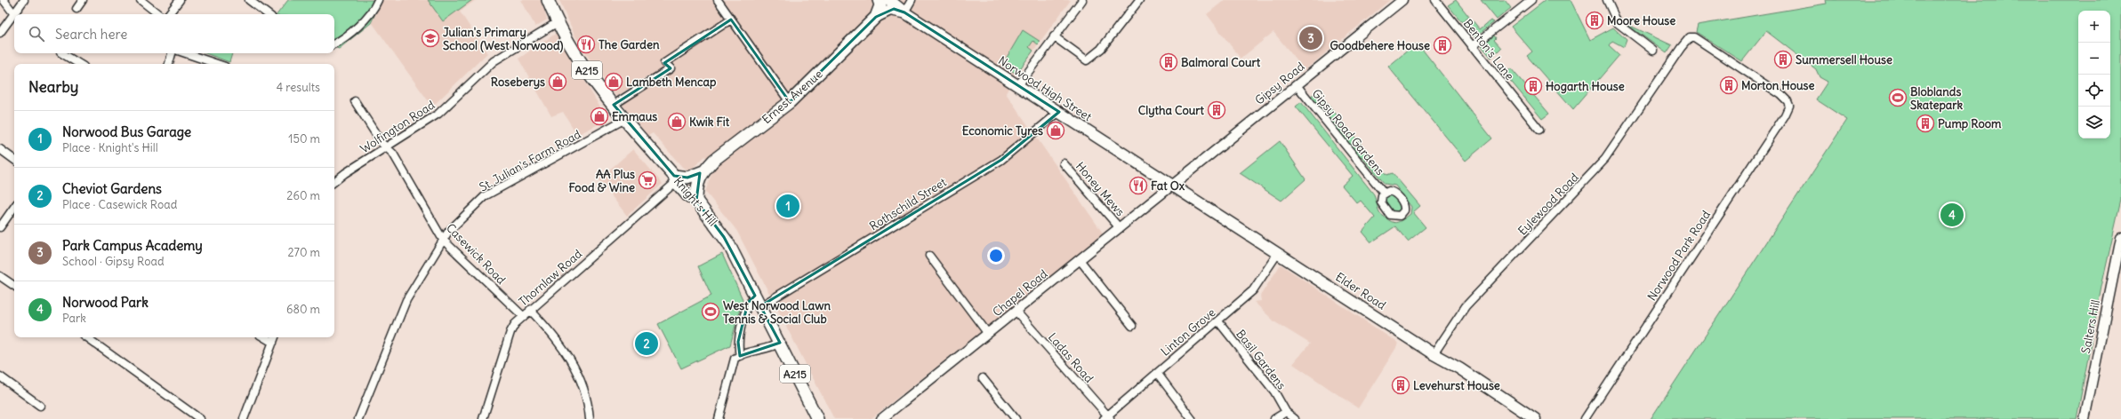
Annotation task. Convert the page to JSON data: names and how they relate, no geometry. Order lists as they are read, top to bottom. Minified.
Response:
{"streets":{"main road":["A215","Norwood High Street","Ernest Avenue","Knight's Hill","Elder Road"],"street":["Benton's Lane","Gipsy Road","Wolfington Road","Gipsy Road Gardens","St. Julian's Farm Road","Honey Mews","Rothschild Street","Eylewood Road","Casewick Road","Norwood Park Road","Thornlaw Road","Chapel Road","Salters Hill","Linton Grove","Ladas Road","Basil Gardens"]},"crossings":[["Gipsy Road","Norwood High Street"],["Gipsy Road","Gipsy Road Gardens"],["Gipsy Road","Elder Road"],["Gipsy Road","Chapel Road"],["Norwood High Street","Ernest Avenue"],["Norwood High Street","Rothschild Street"],["Norwood High Street","Elder Road"],["Norwood High Street","Chapel Road"],["Ernest Avenue","Knight's Hill"],["Ernest Avenue","Thornlaw Road"],["Wolfington Road","Knight's Hill"],["Wolfington Road","Casewick Road"],["St. Julian's Farm Road","Knight's Hill"],["St. Julian's Farm Road","Casewick Road"],["Honey Mews","Chapel Road"],["Knight's Hill","Rothschild Street"],["Knight's Hill","Thornlaw Road"],["Eylewood Road","Norwood Park Road"],["Eylewood Road","Elder Road"],["Casewick Road","Thornlaw Road"],["Elder Road","Chapel Road"],["Elder Road","Linton Grove"],["Chapel Road","Ladas Road"],["Linton Grove","Ladas Road"],["Linton Grove","Basil Gardens"]],"places":{"building":["Moore House","Goodbehere House","Summersell House","Balmoral Court","Morton House","Hogarth House","Clytha Court","Pump Room","Levehurst House"],"school or university":["Julian's Primary School (West Norwood)"],"restaurant":["The Garden","Fat Ox"],"shop":["Roseberys","Lambeth Mencap","Emmaus","Kwik Fit","Economic Tyres"],"sports":["Bloblands Skatepark","West Norwood Lawn Tennis & Social Club"],"supermarket":["AA Plus Food & Wine"]},"page":{"map_buttons":["+","−"],"search":"Search here","pins":["3","1","4","2"],"heading":["Nearby","4 results"],"list":[{"mark":"1","name":"Norwood Bus Garage","note":"Place · Knight's Hill","value":"150 m"},{"mark":"2","name":"Cheviot Gardens","note":"Place · Casewick Road","value":"260 m"},{"mark":"3","name":"Park Campus Academy","note":"School · Gipsy Road","value":"270 m"},{"mark":"4","name":"Norwood Park","note":"Park","value":"680 m"}]}}
